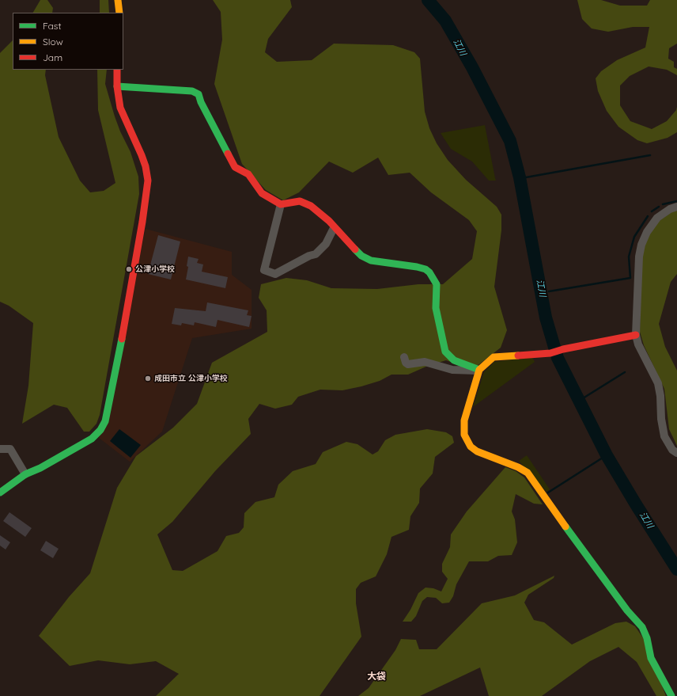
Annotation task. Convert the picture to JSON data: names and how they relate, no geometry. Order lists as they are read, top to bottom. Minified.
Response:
{"districts":["大袋"],"water":["江川"],"places":["公津小学校","成田市立 公津小学校"],"legend":["Fast","Slow","Jam"]}
